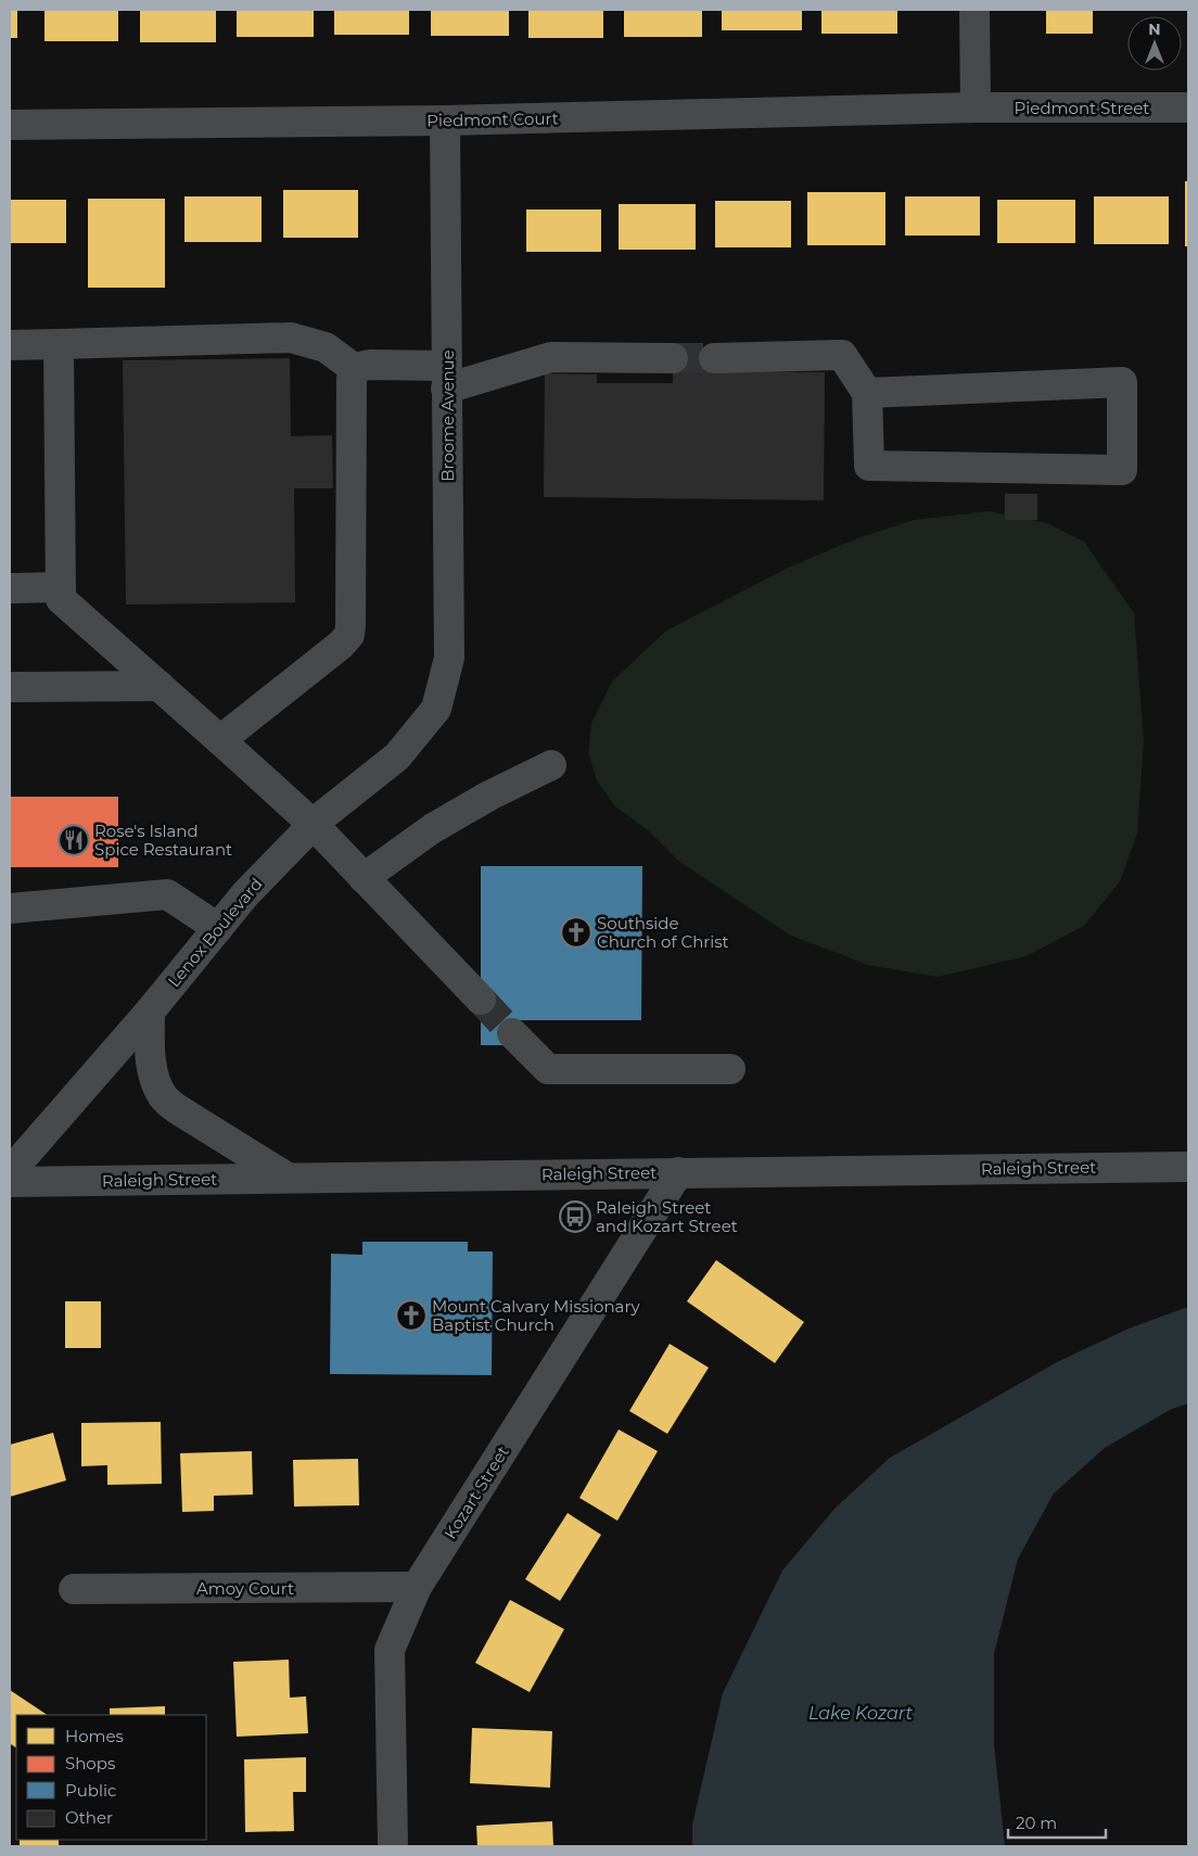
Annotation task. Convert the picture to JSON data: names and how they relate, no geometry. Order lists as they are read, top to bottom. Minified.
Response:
{"streets":{"street":["Piedmont Street","Piedmont Court","Broome Avenue","Lenox Boulevard","Raleigh Street","Kozart Street","Amoy Court"]},"crossings":[["Piedmont Street","Piedmont Court"],["Piedmont Court","Broome Avenue"],["Broome Avenue","Lenox Boulevard"],["Raleigh Street","Kozart Street"],["Kozart Street","Amoy Court"]],"water":["Lake Kozart"],"places":{"restaurant":["Rose's Island Spice Restaurant"],"church":["Southside Church of Christ","Mount Calvary Missionary Baptist Church"],"bus stop":["Raleigh Street and Kozart Street"]},"legend":["Homes","Shops","Public","Other"],"scale_bar":"20 m","north":"top"}
